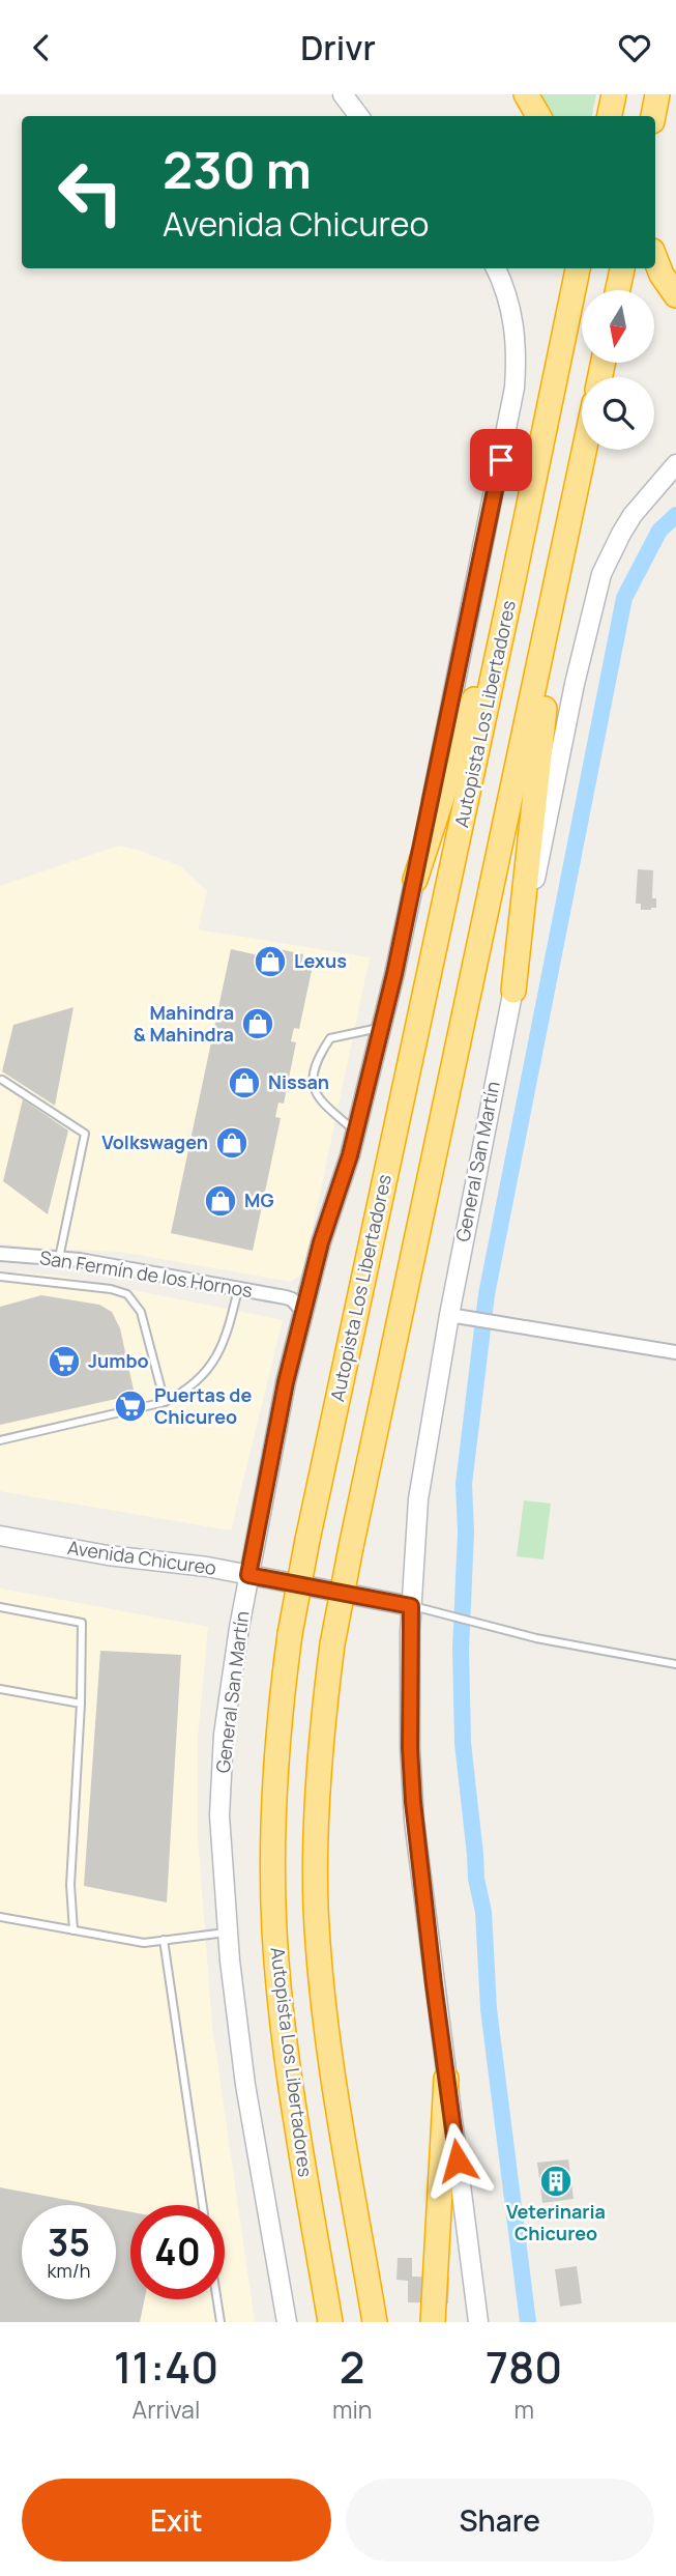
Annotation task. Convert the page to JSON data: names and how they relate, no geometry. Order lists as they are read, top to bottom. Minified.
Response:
{"streets":{"highway":["Autopista Los Libertadores"],"main road":["General San Martín","Avenida Chicureo"],"street":["San Fermín de los Hornos"]},"crossings":[["General San Martín","San Fermín de los Hornos"],["General San Martín","Avenida Chicureo"]],"places":{"shop":["Lexus","Mahindra & Mahindra","Nissan","Volkswagen","MG"],"supermarket":["Jumbo","Puertas de Chicureo"],"building":["Veterinaria Chicureo"]},"north":"bottom","page":{"header":"Drivr","turn":["230 m","Avenida Chicureo"],"speed":"35 km/h","limit":"40","eta":["11:40","Arrival","2","min","780","m"],"buttons":["Exit","Share"]}}
